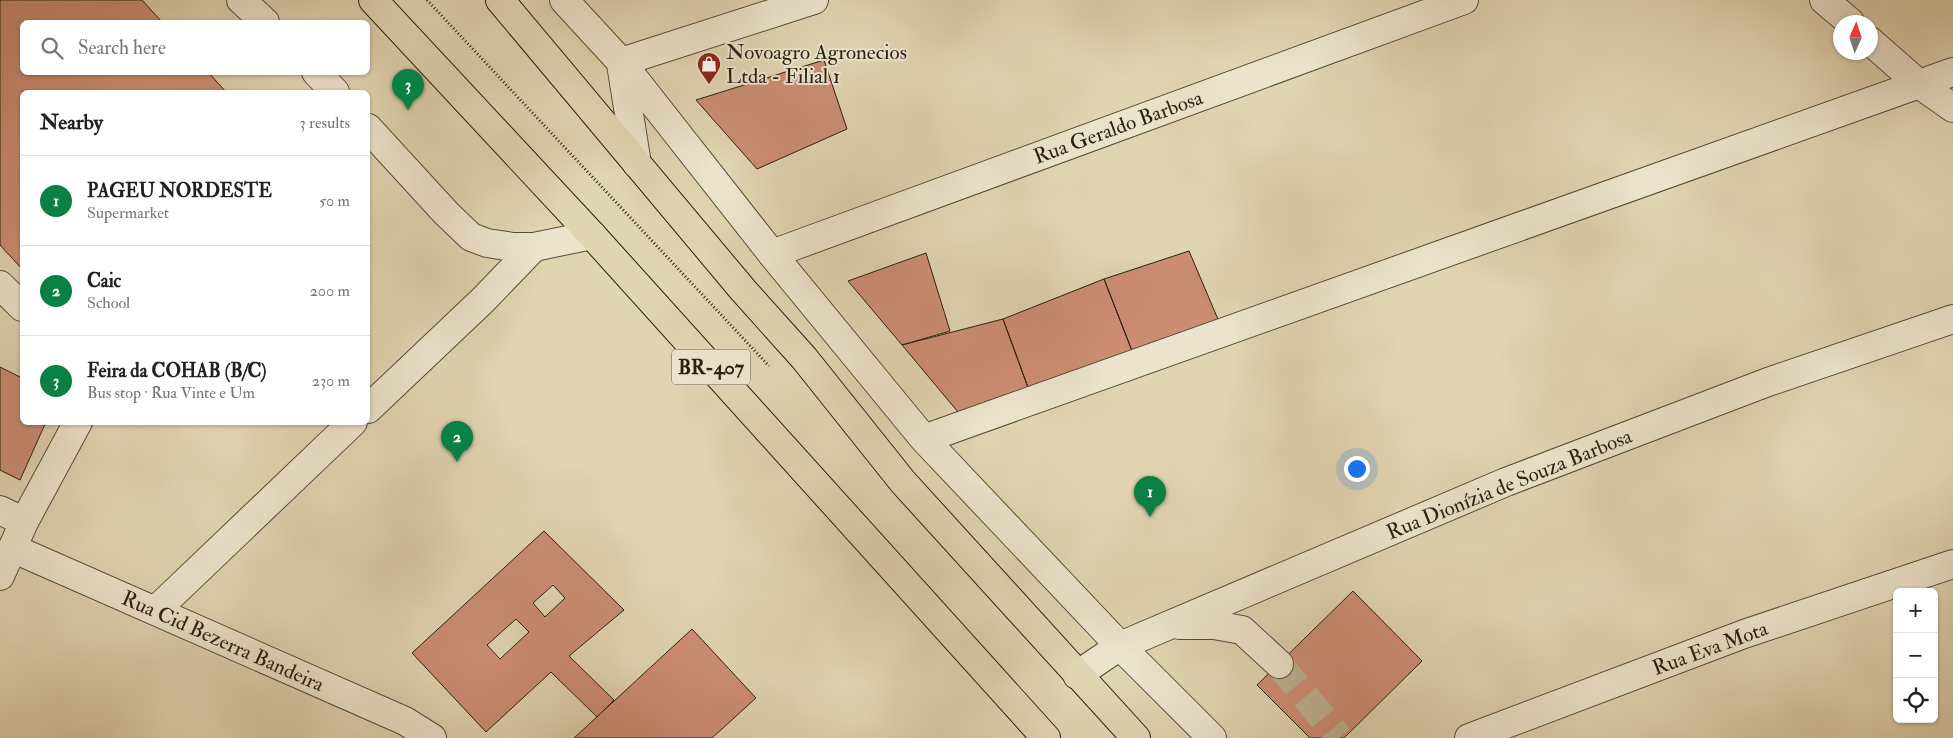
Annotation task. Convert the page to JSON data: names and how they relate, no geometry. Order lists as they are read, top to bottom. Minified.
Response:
{"streets":{"highway":["BR-407"],"street":["Rua Geraldo Barbosa","Rua Dionízia de Souza Barbosa","Rua Cid Bezerra Bandeira","Rua Eva Mota"]},"places":{"shop":["Novoagro Agronecios Ltda - Filial 1"]},"north":"top","page":{"search":"Search here","pins":["3","2","1"],"heading":["Nearby","3 results"],"list":[{"mark":"1","name":"PAGEU NORDESTE","note":"Supermarket","value":"50 m"},{"mark":"2","name":"Caic","note":"School","value":"200 m"},{"mark":"3","name":"Feira da COHAB (B/C)","note":"Bus stop · Rua Vinte e Um","value":"230 m"}],"map_buttons":["+","−"]}}
